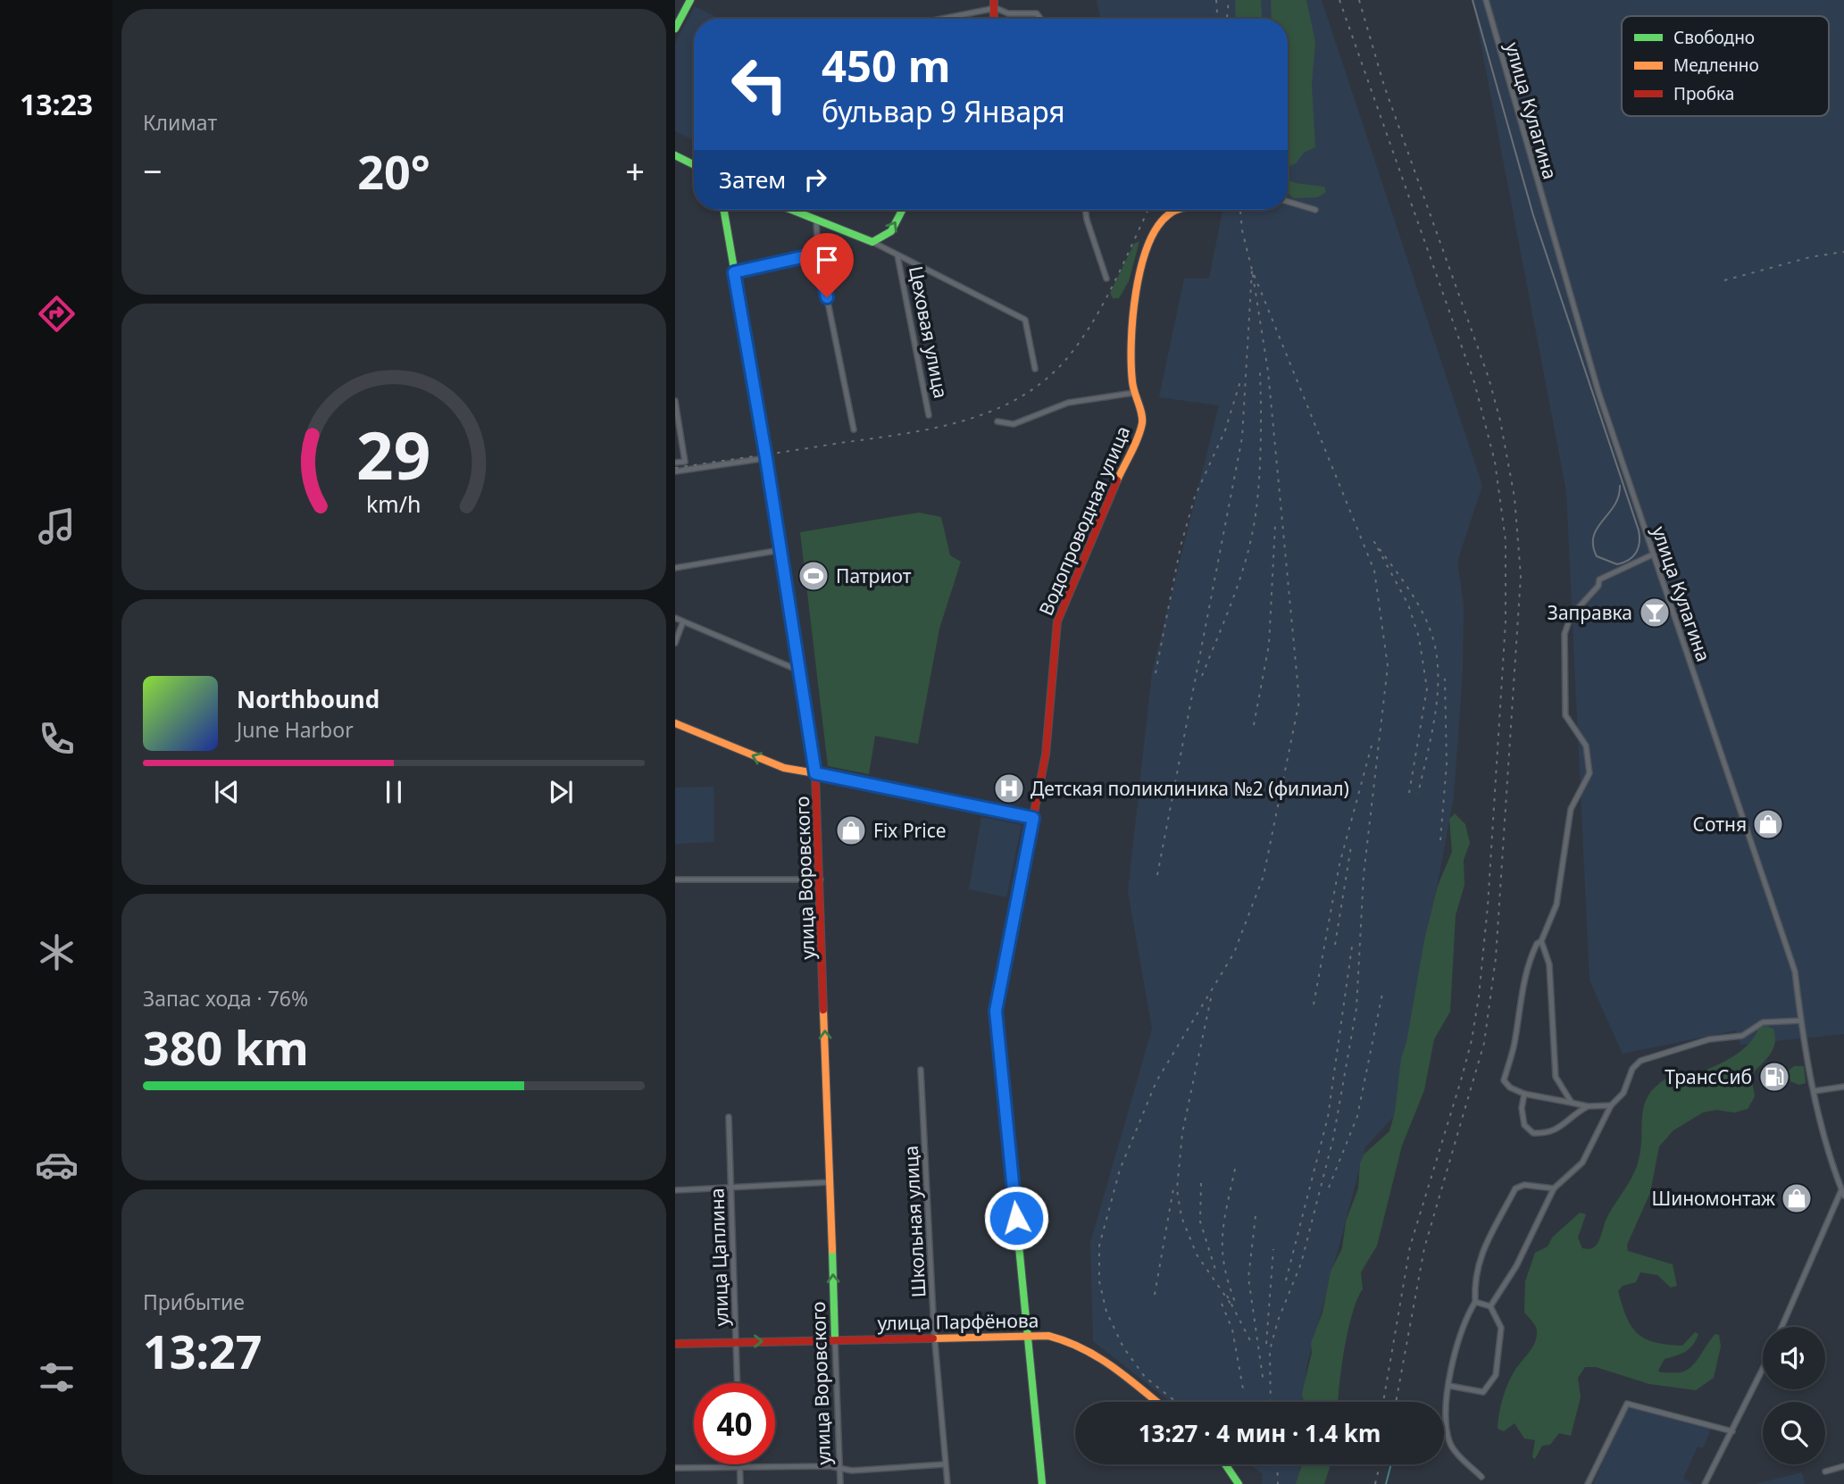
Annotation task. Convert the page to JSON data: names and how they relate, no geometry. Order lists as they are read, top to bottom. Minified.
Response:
{"streets":{"main road":["Водопроводная улица","улица Воровского","улица Парфёнова"],"street":["улица Кулагина","Цеховая улица","Школьная улица","улица Цаплина"]},"crossings":[["Водопроводная улица","улица Парфёнова"],["улица Воровского","улица Парфёнова"],["Школьная улица","улица Парфёнова"],["улица Цаплина","улица Парфёнова"]],"one_way":["улица Воровского"],"places":{"sports":["Патриот"],"bar":["Заправка"],"hospital":["Детская поликлиника №2 (филиал)"],"shop":["Сотня","Fix Price","Шиномонтаж"],"fuel station":["ТрансСиб"]},"legend":["Свободно","Медленно","Пробка"],"page":{"tabs":"13:23","tile":["Климат",["Запас хода · 76%","380 km"],["Прибытие","13:27"]],"turn":["450 m","бульвар 9 Января"],"heat":["−","20°","+"],"then":"Затем","song":["Northbound","June Harbor"],"limit":"40","trip":"13:27 · 4 мин · 1.4 km","gauge":["29","km/h"]}}
